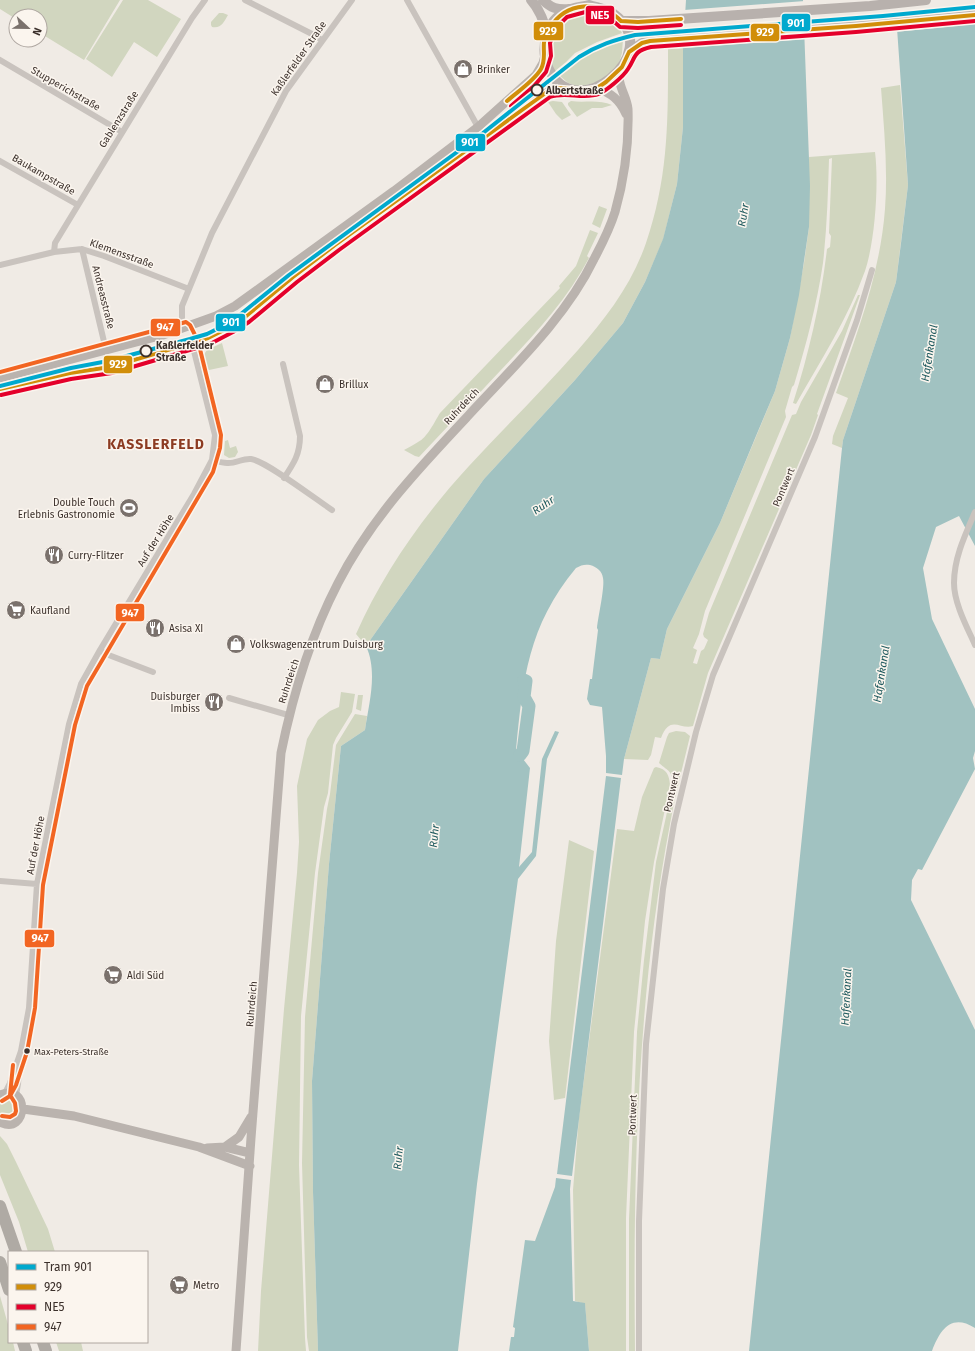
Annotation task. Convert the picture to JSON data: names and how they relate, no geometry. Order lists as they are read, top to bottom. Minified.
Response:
{"streets":{"main road":["Ruhrdeich"],"street":["Kaßlerfelder Straße","Stupperichstraße","Gablenzstraße","Baukampstraße","Klemensstraße","Andreasstraße","Pontwert","Auf der Höhe"]},"crossings":[["Kaßlerfelder Straße","Klemensstraße"],["Stupperichstraße","Gablenzstraße"],["Gablenzstraße","Baukampstraße"],["Gablenzstraße","Klemensstraße"],["Klemensstraße","Andreasstraße"]],"districts":["KASSLERFELD"],"water":["Ruhr","Hafenkanal"],"places":{"shop":["Brinker","Brillux","Volkswagenzentrum Duisburg"],"other":["Albertstraße","Kaßlerfelder Straße","Max-Peters-Straße"],"sports":["Double Touch Erlebnis Gastronomie"],"restaurant":["Curry-Flitzer","Asisa XI","Duisburger Imbiss"],"supermarket":["Kaufland","Aldi Süd","Metro"]},"lines":["transit line 929","tram line 901","transit line NE5","transit line 947"],"legend":["Tram 901","929","NE5","947"],"north":"right"}
